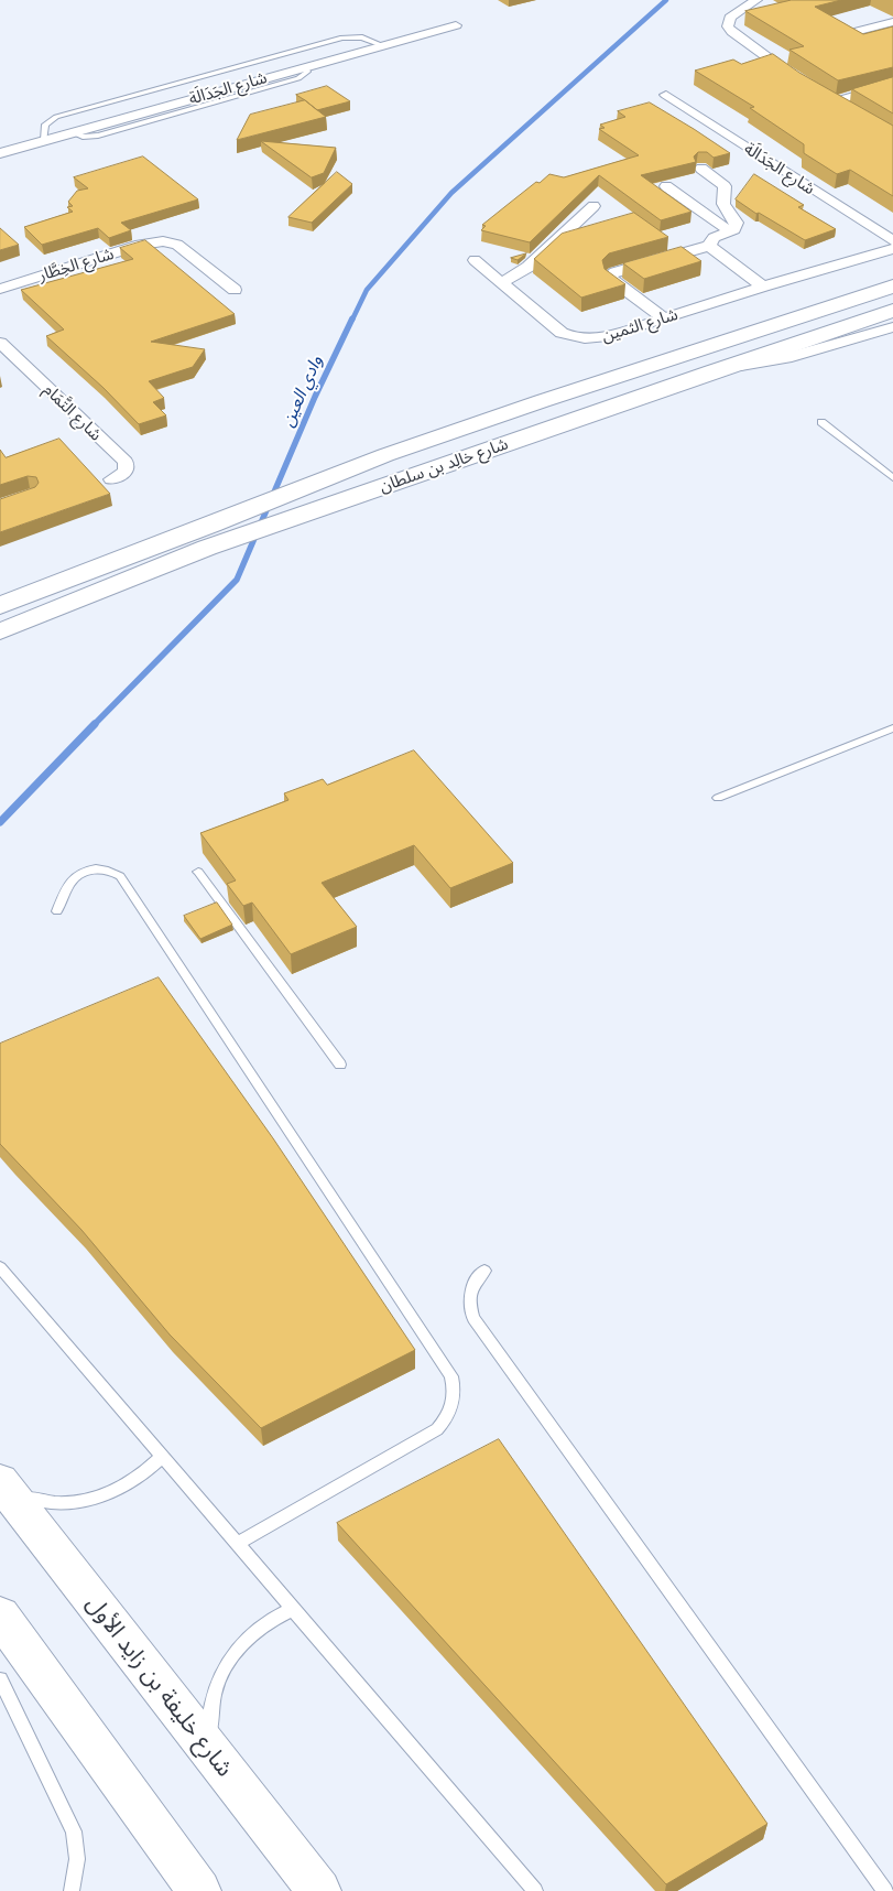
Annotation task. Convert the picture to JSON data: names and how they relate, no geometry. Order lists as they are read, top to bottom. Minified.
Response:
{"streets":{"main road":["شارع خالِد بن سلطان","شارع خليفة بن زايد الأول"],"street":["شارع الجَدَالَة","شارع الخِطَّار","شارع الثمين","شارع التَّمَام"]},"water":["وادي العين"]}
